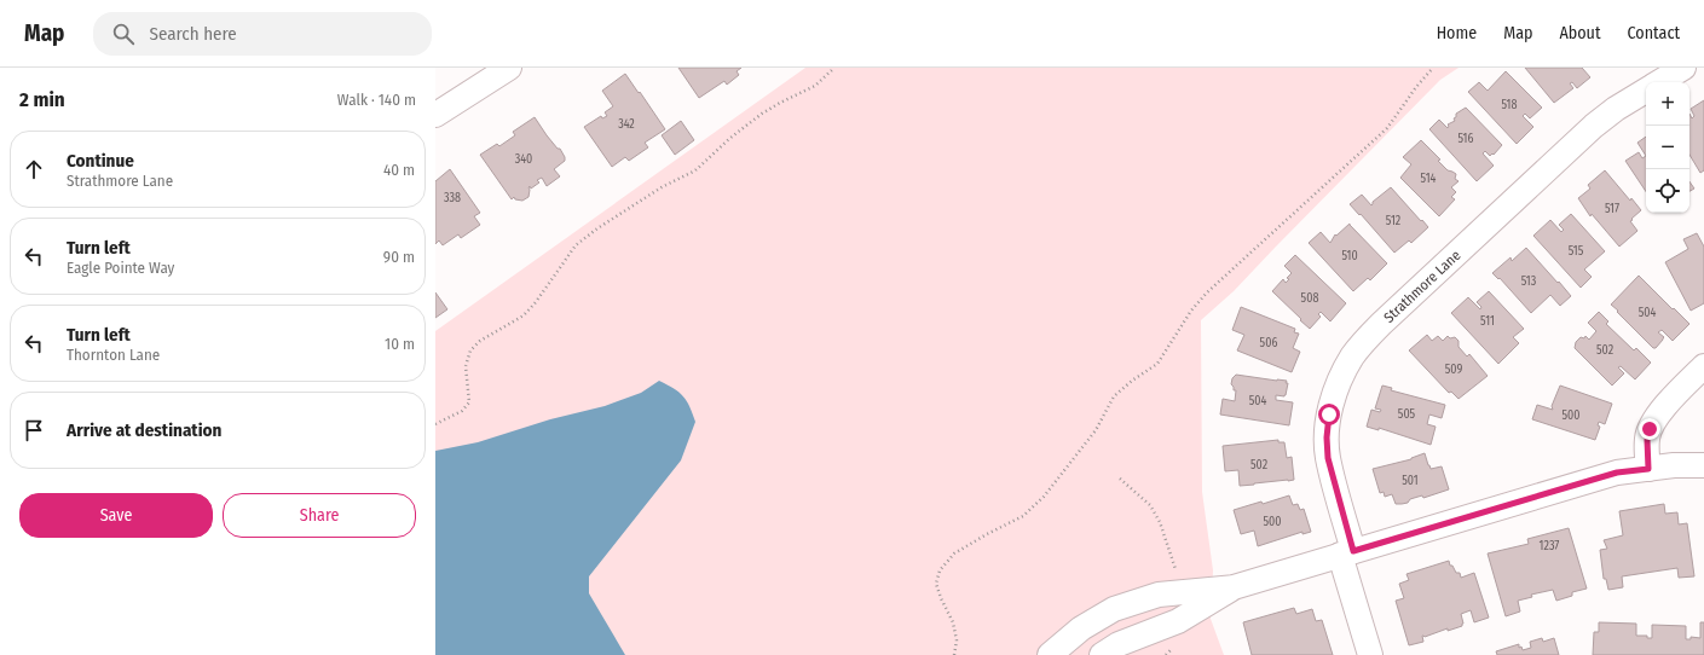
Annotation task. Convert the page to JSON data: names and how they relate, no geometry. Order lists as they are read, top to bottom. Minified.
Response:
{"streets":{"street":["Strathmore Lane"]},"house_numbers":["518","342","516","340","514","338","517","512","515","510","513","508","504","511","506","502","509","504","505","500","502","501","500","1237"],"page":{"header":"Map","search":"Search here","nav":["Home","Map","About","Contact"],"heading":["2 min","Walk · 140 m"],"map_buttons":["+","−"],"list":[["Continue","Strathmore Lane","40 m"],["Turn left","Eagle Pointe Way","90 m"],["Turn left","Thornton Lane","10 m"],"Arrive at destination"],"buttons":["Save","Share"]}}
